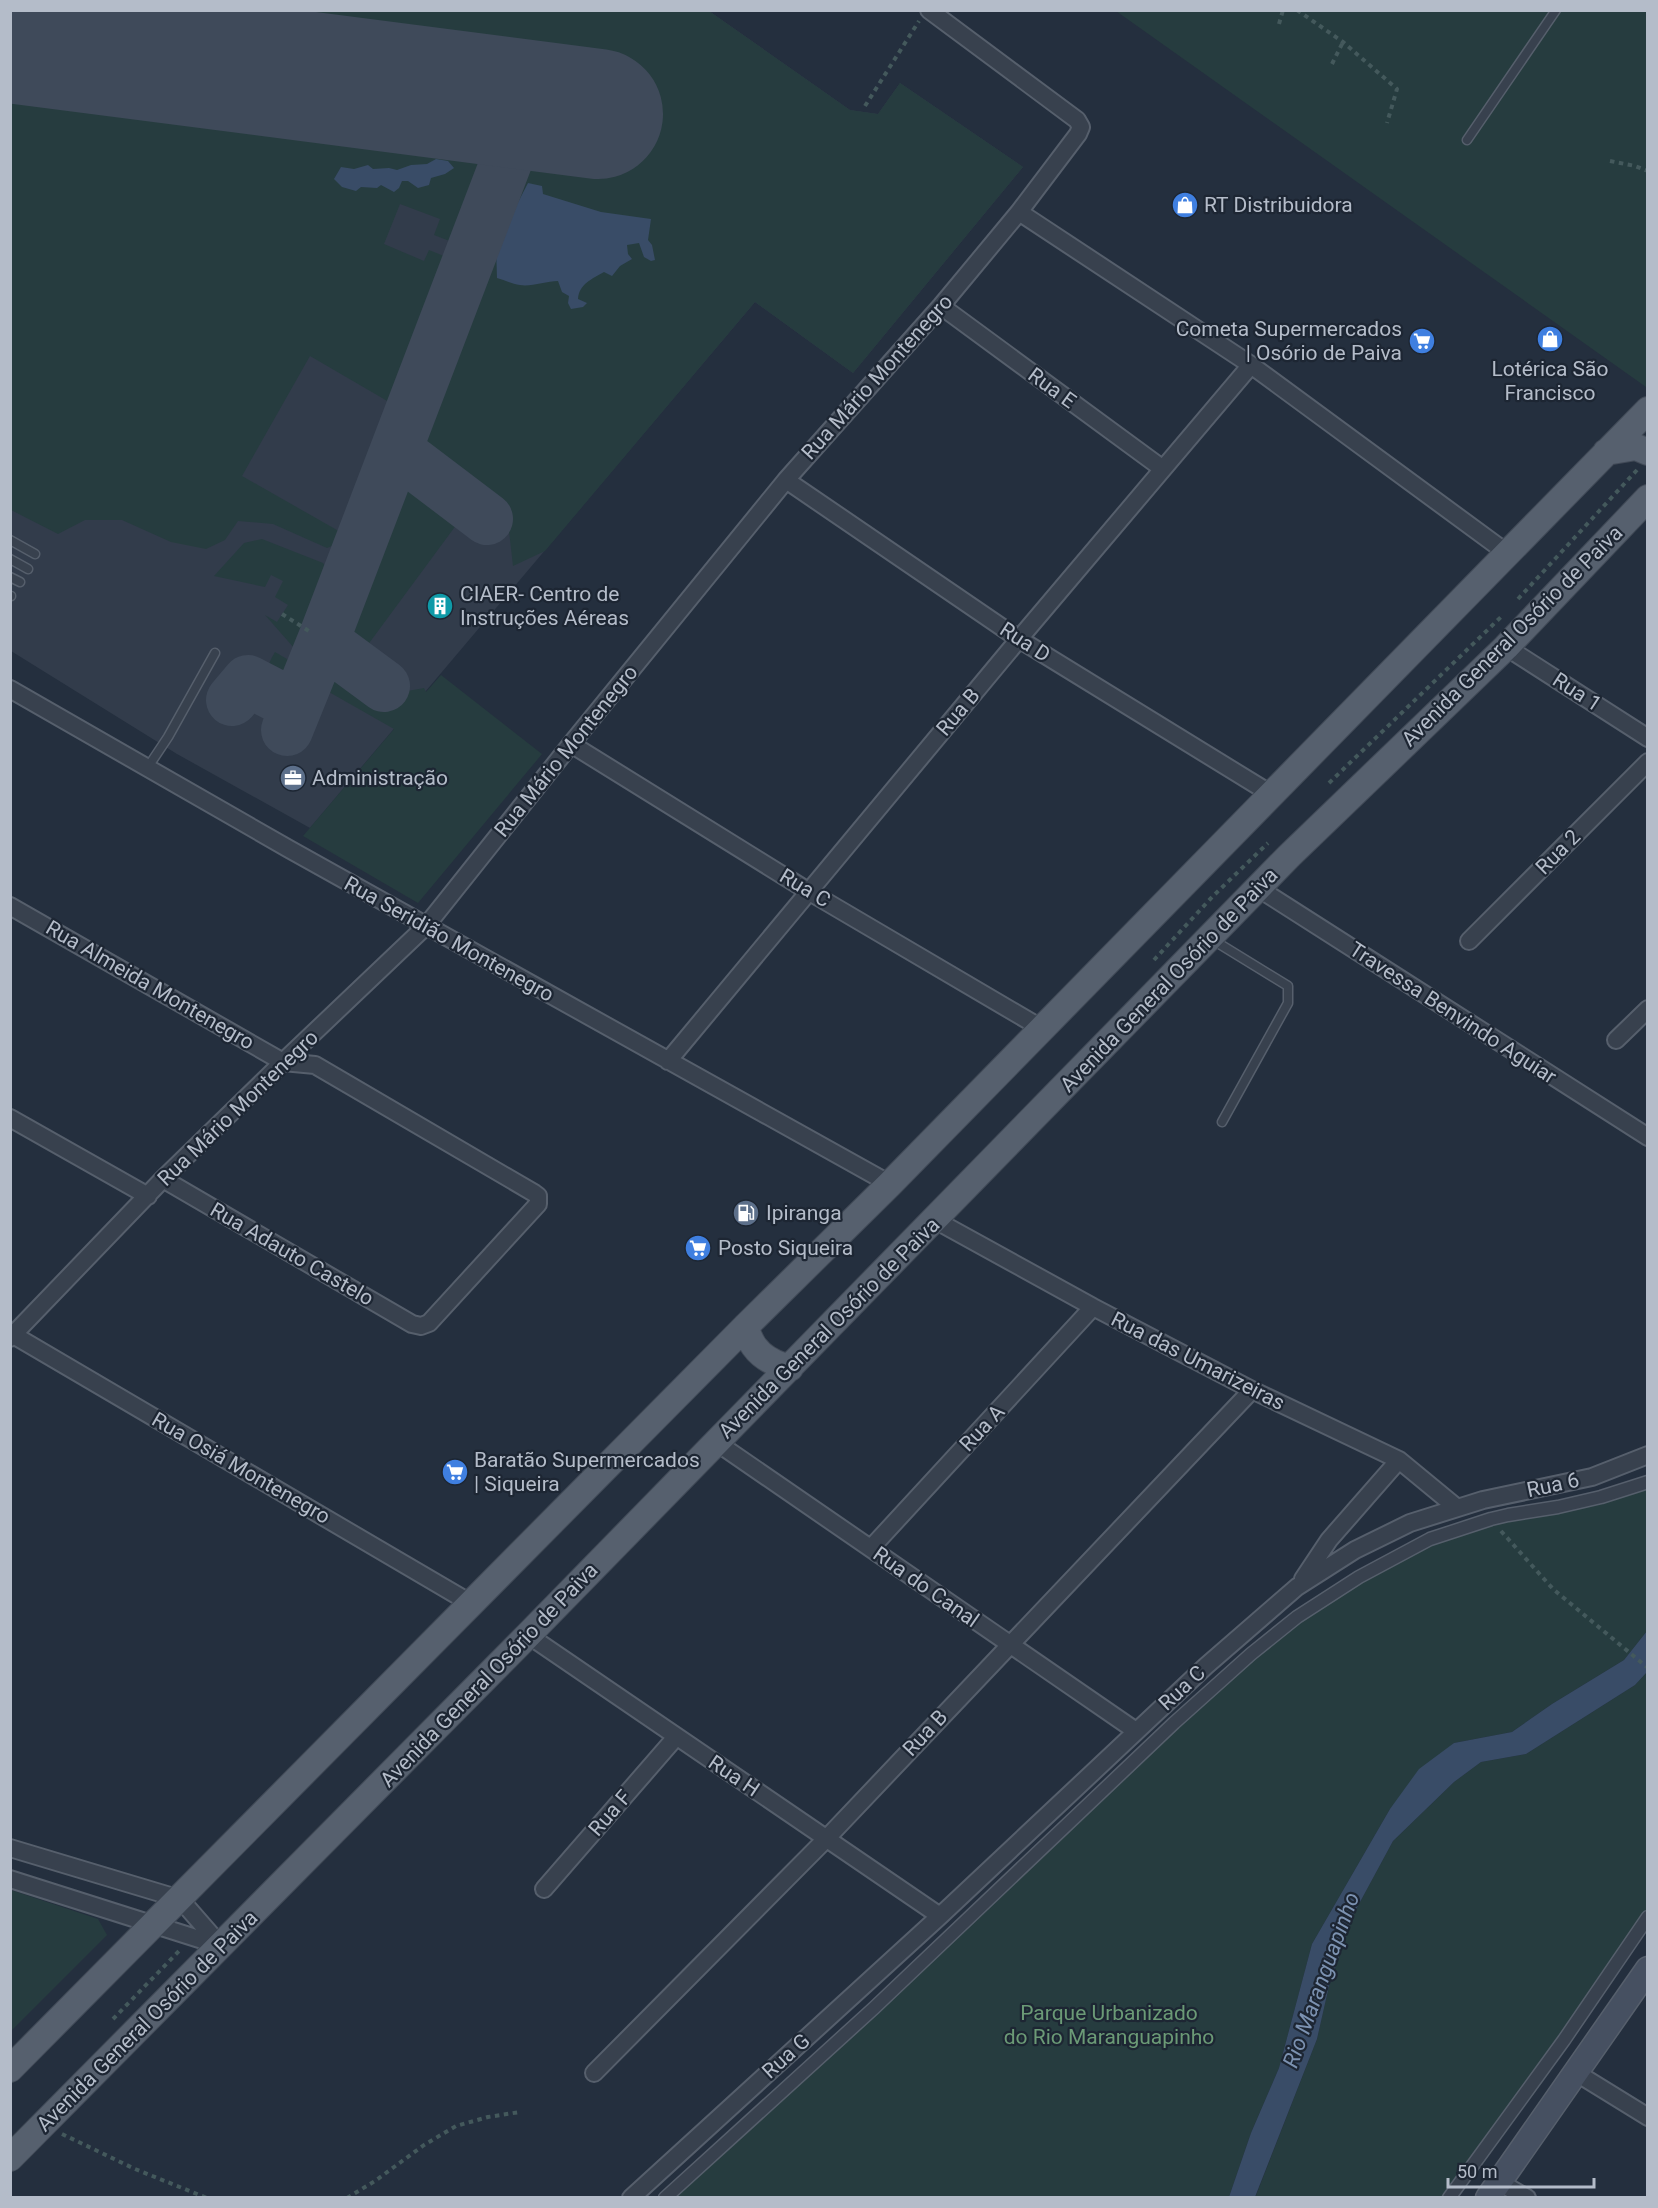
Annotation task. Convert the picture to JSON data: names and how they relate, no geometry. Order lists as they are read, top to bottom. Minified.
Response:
{"streets":{"main road":["Avenida General Osório de Paiva"],"street":["Rua Mário Montenegro","Rua E","Rua D","Rua 1","Rua B","Rua 2","Rua C","Rua Seridião Montenegro","Rua Almeida Montenegro","Travessa Benvindo Aguiar","Rua Adauto Castelo","Rua das Umarizeiras","Rua A","Rua Osiá Montenegro","Rua 6","Rua do Canal","Rua H","Rua F","Rua G"]},"crossings":[["Rua Mário Montenegro","Rua E"],["Rua Mário Montenegro","Rua D"],["Rua Mário Montenegro","Rua C"],["Rua Mário Montenegro","Rua Seridião Montenegro"],["Rua Mário Montenegro","Rua Almeida Montenegro"],["Rua Mário Montenegro","Rua Adauto Castelo"],["Rua Mário Montenegro","Rua Osiá Montenegro"],["Rua E","Rua B"],["Avenida General Osório de Paiva","Rua 1"],["Avenida General Osório de Paiva","Travessa Benvindo Aguiar"],["Avenida General Osório de Paiva","Rua das Umarizeiras"],["Avenida General Osório de Paiva","Rua do Canal"],["Avenida General Osório de Paiva","Rua H"],["Rua D","Rua B"],["Rua B","Rua C"],["Rua B","Rua Seridião Montenegro"],["Rua B","Rua das Umarizeiras"],["Rua B","Rua do Canal"],["Rua B","Rua H"],["Rua C","Rua das Umarizeiras"],["Rua C","Rua 6"],["Rua C","Rua do Canal"],["Rua C","Rua H"],["Rua C","Rua G"],["Rua Almeida Montenegro","Rua Adauto Castelo"],["Rua das Umarizeiras","Rua A"],["Rua das Umarizeiras","Rua 6"],["Rua A","Rua do Canal"],["Rua H","Rua F"],["Rua H","Rua G"]],"water":["Rio Maranguapinho"],"parks":["Parque Urbanizado do Rio Maranguapinho"],"places":{"shop":["RT Distribuidora","Lotérica São Francisco"],"supermarket":["Cometa Supermercados | Osório de Paiva","Posto Siqueira","Baratão Supermercados | Siqueira"],"building":["CIAER- Centro de Instruções Aéreas"],"office":["Administração"],"fuel station":["Ipiranga"]},"scale_bar":"50 m"}
